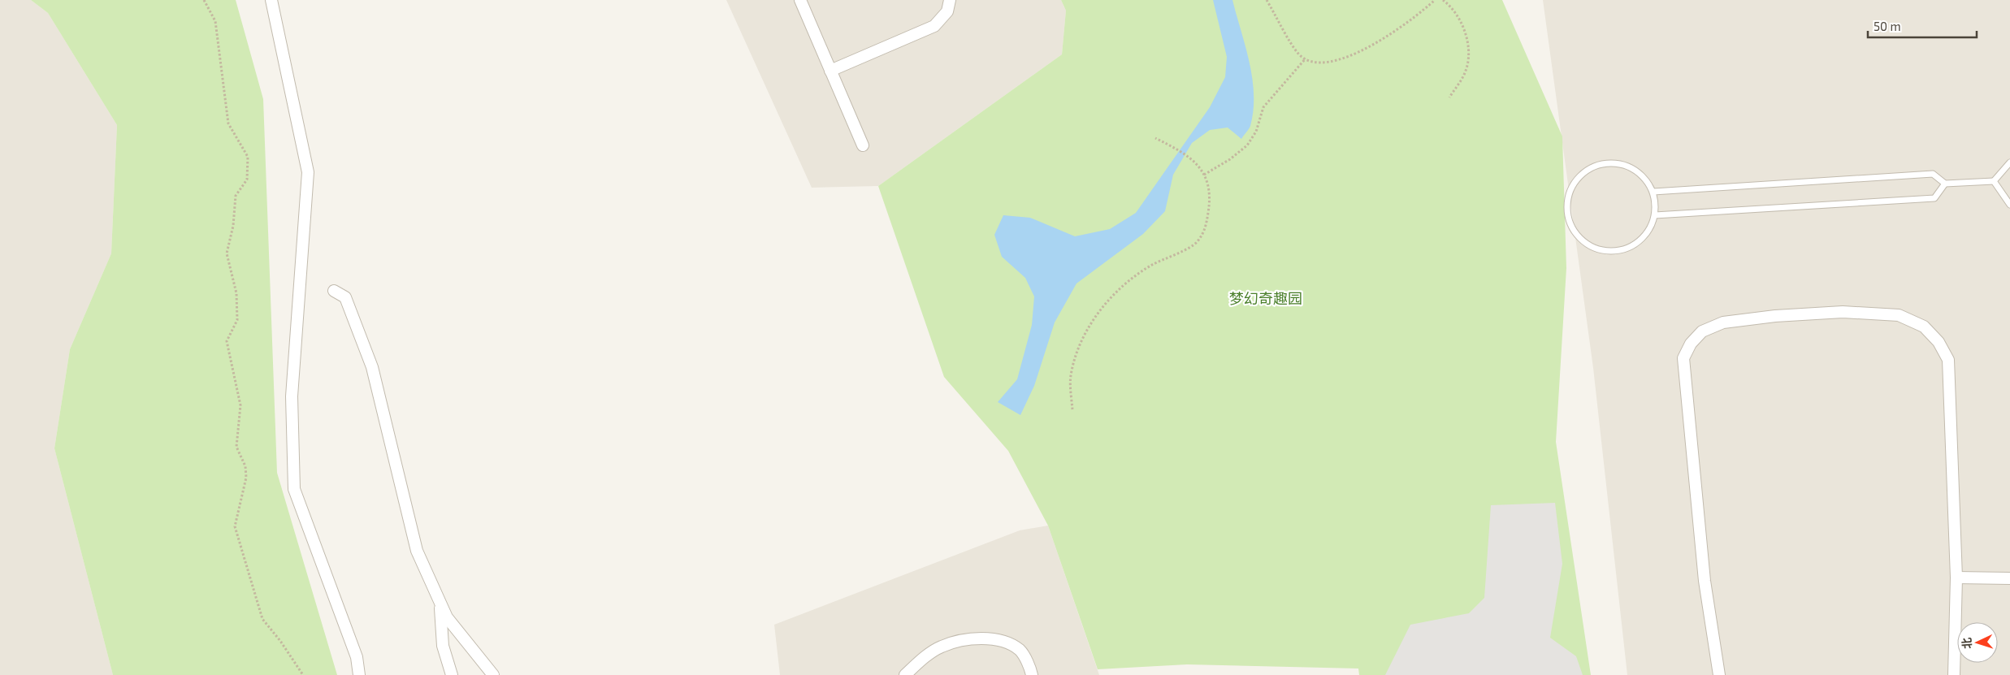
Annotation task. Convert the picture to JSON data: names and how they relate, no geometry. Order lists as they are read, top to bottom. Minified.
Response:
{"parks":["梦幻奇趣园"],"scale_bar":"50 m","north":"left"}
